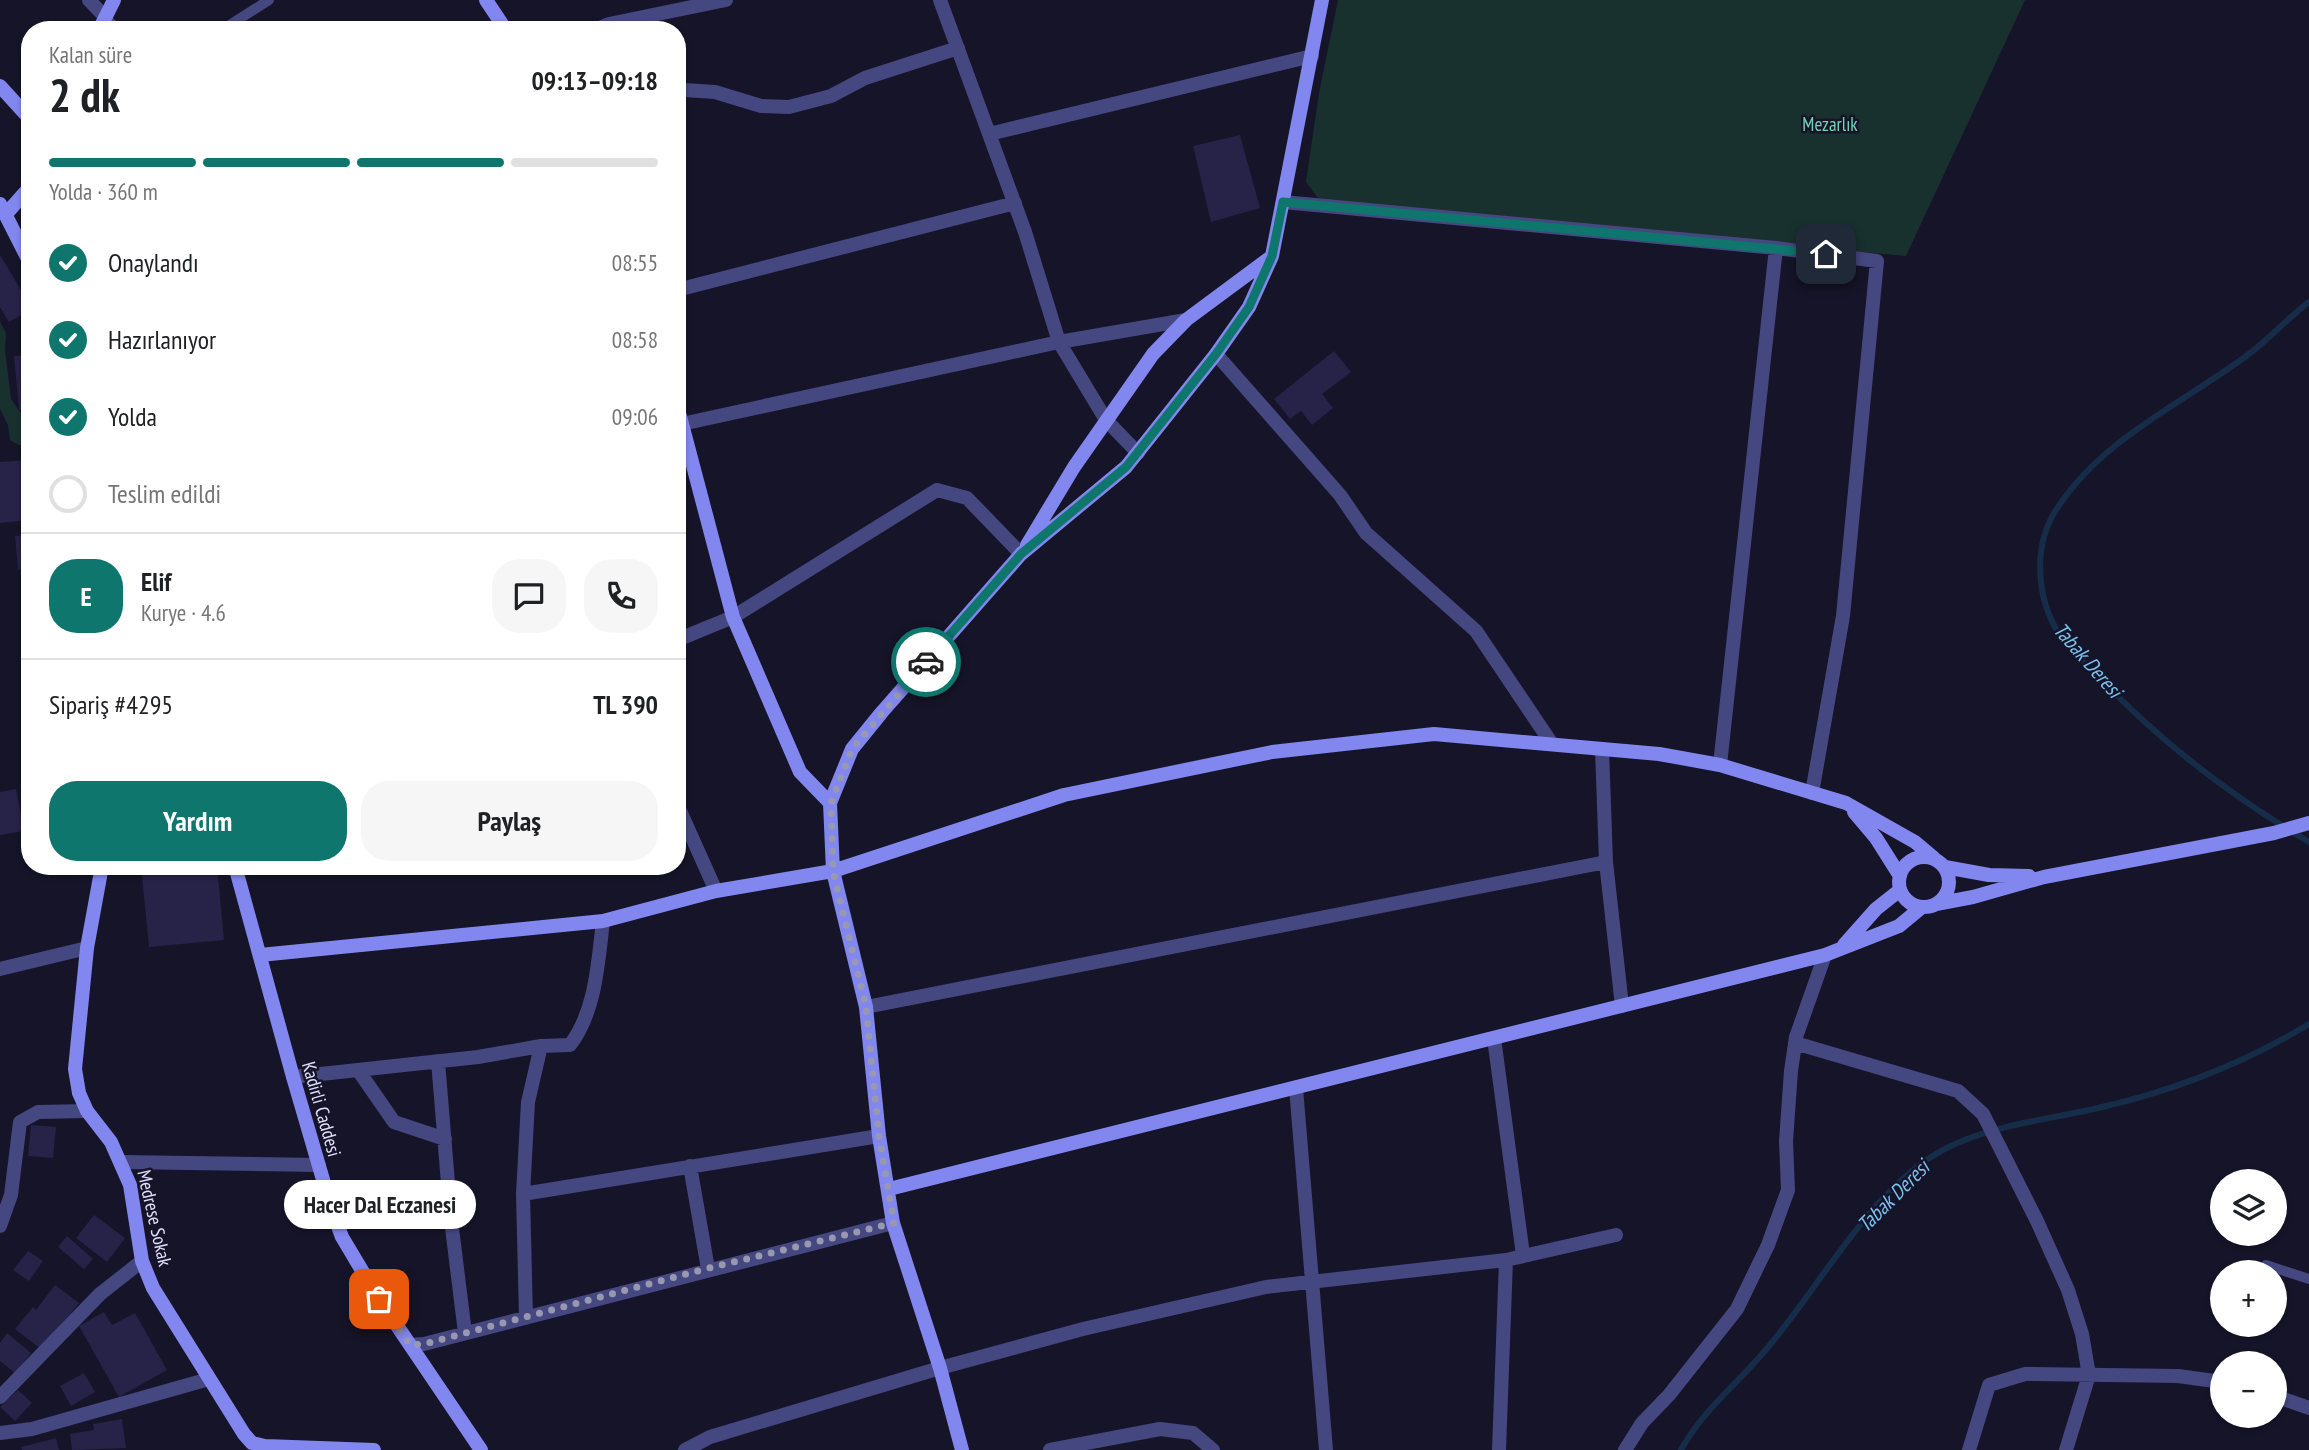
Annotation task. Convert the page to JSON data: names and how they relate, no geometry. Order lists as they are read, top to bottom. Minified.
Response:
{"streets":{"street":["Kadirli Caddesi","Medrese Sokak"]},"water":["Tabak Deresi"],"parks":["Mezarlık"],"places":["Hacer Dal Eczanesi"],"page":{"heading":["2 dk","Kalan süre","09:13–09:18"],"panel":["Elif","Kurye · 4.6","Sipariş #4295","TL 390"],"bar":"Yolda · 360 m","list":[["Onaylandı","08:55"],["Hazırlanıyor","08:58"],["Yolda","09:06"],"Teslim edildi"],"round":"E","buttons":["Yardım","Paylaş"],"map_buttons":["+","−"],"bubble":"Hacer Dal Eczanesi"}}
